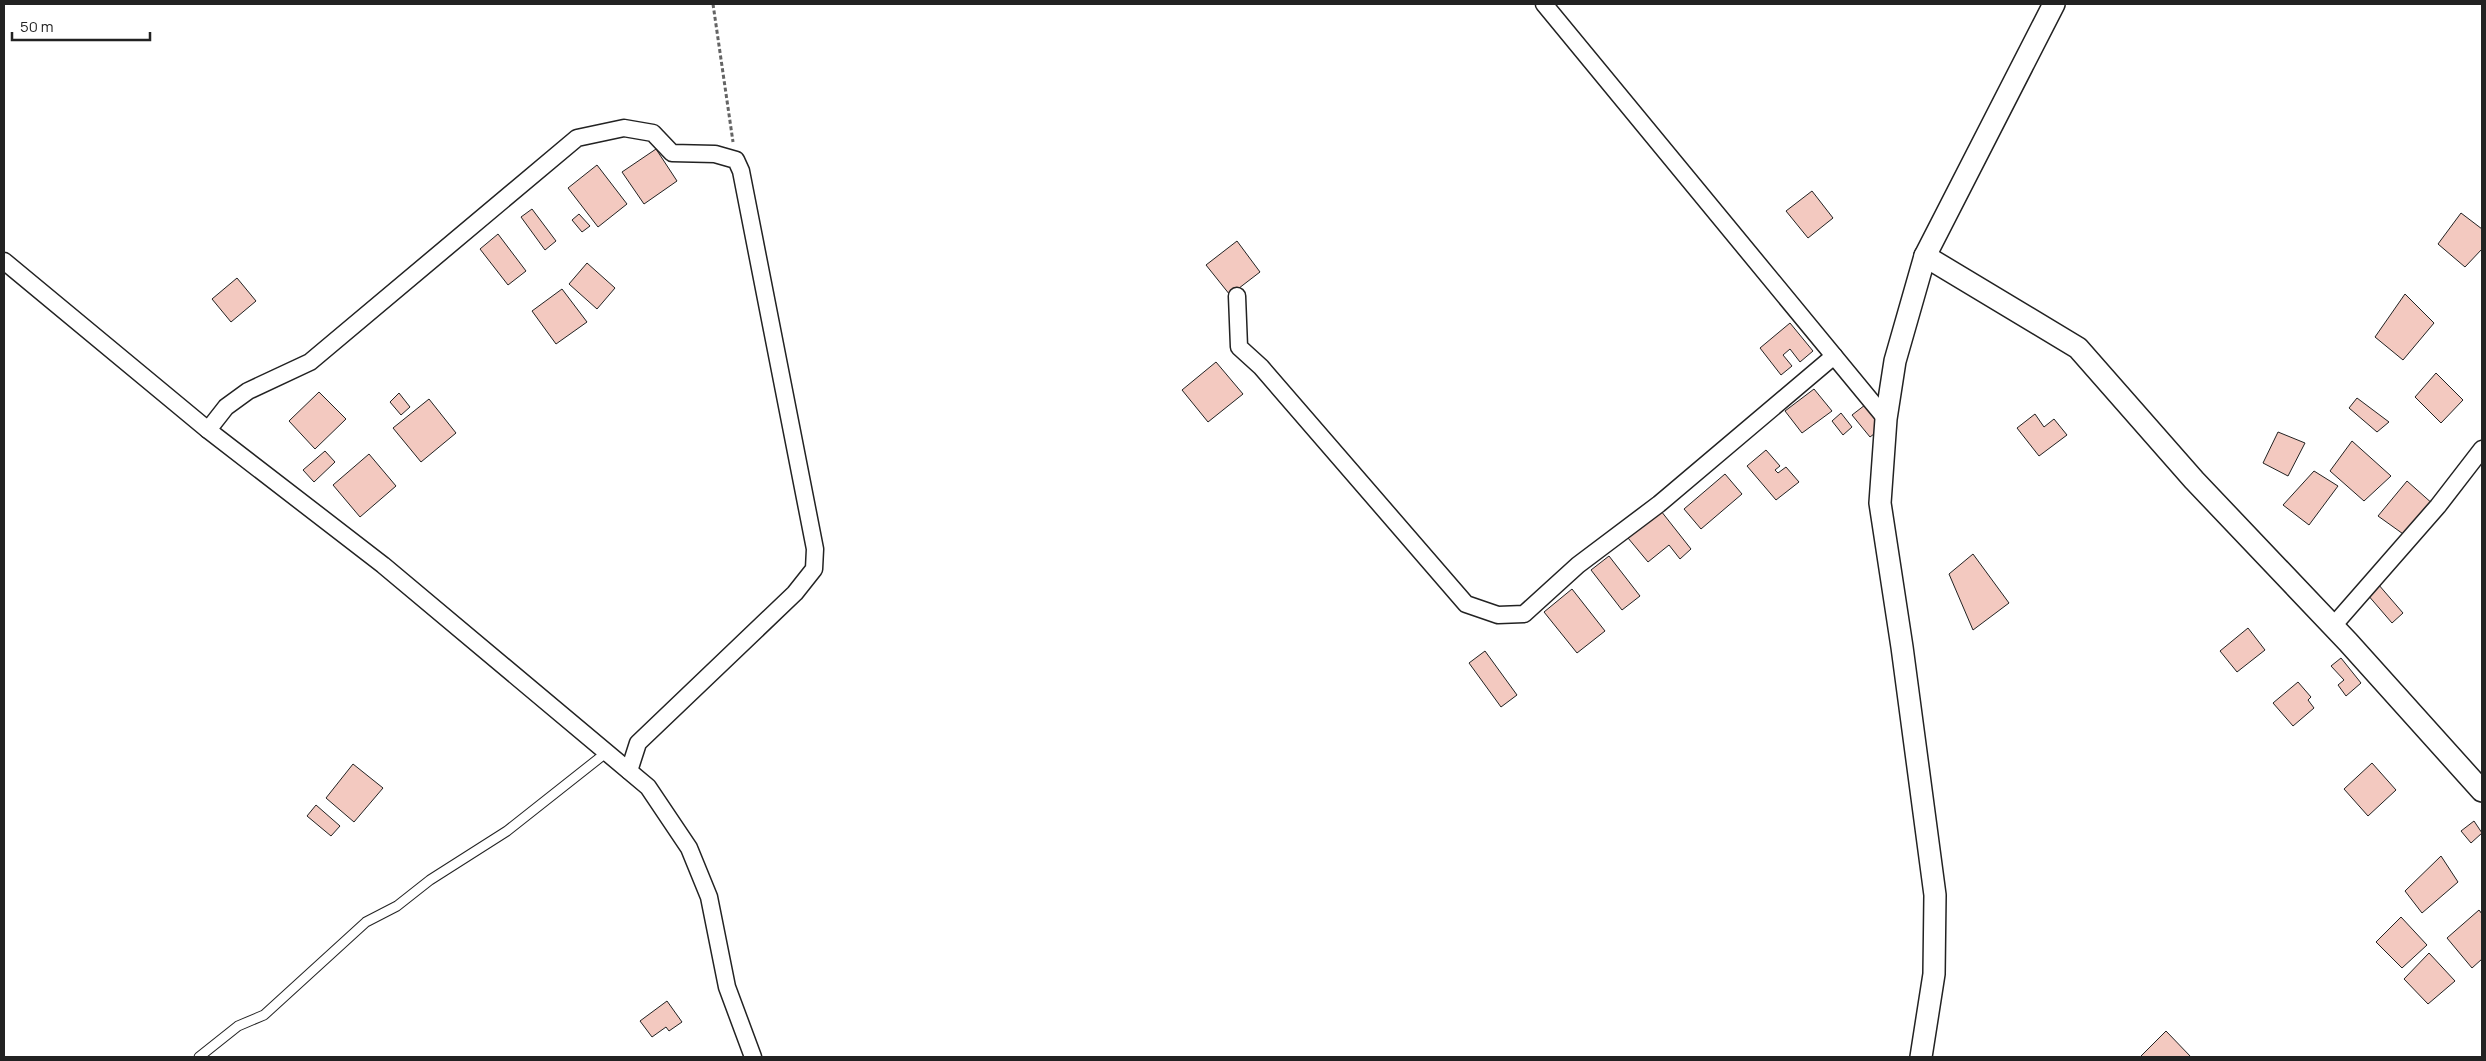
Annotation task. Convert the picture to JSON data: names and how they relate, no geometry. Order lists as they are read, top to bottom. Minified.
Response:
{"scale_bar":"50 m"}
